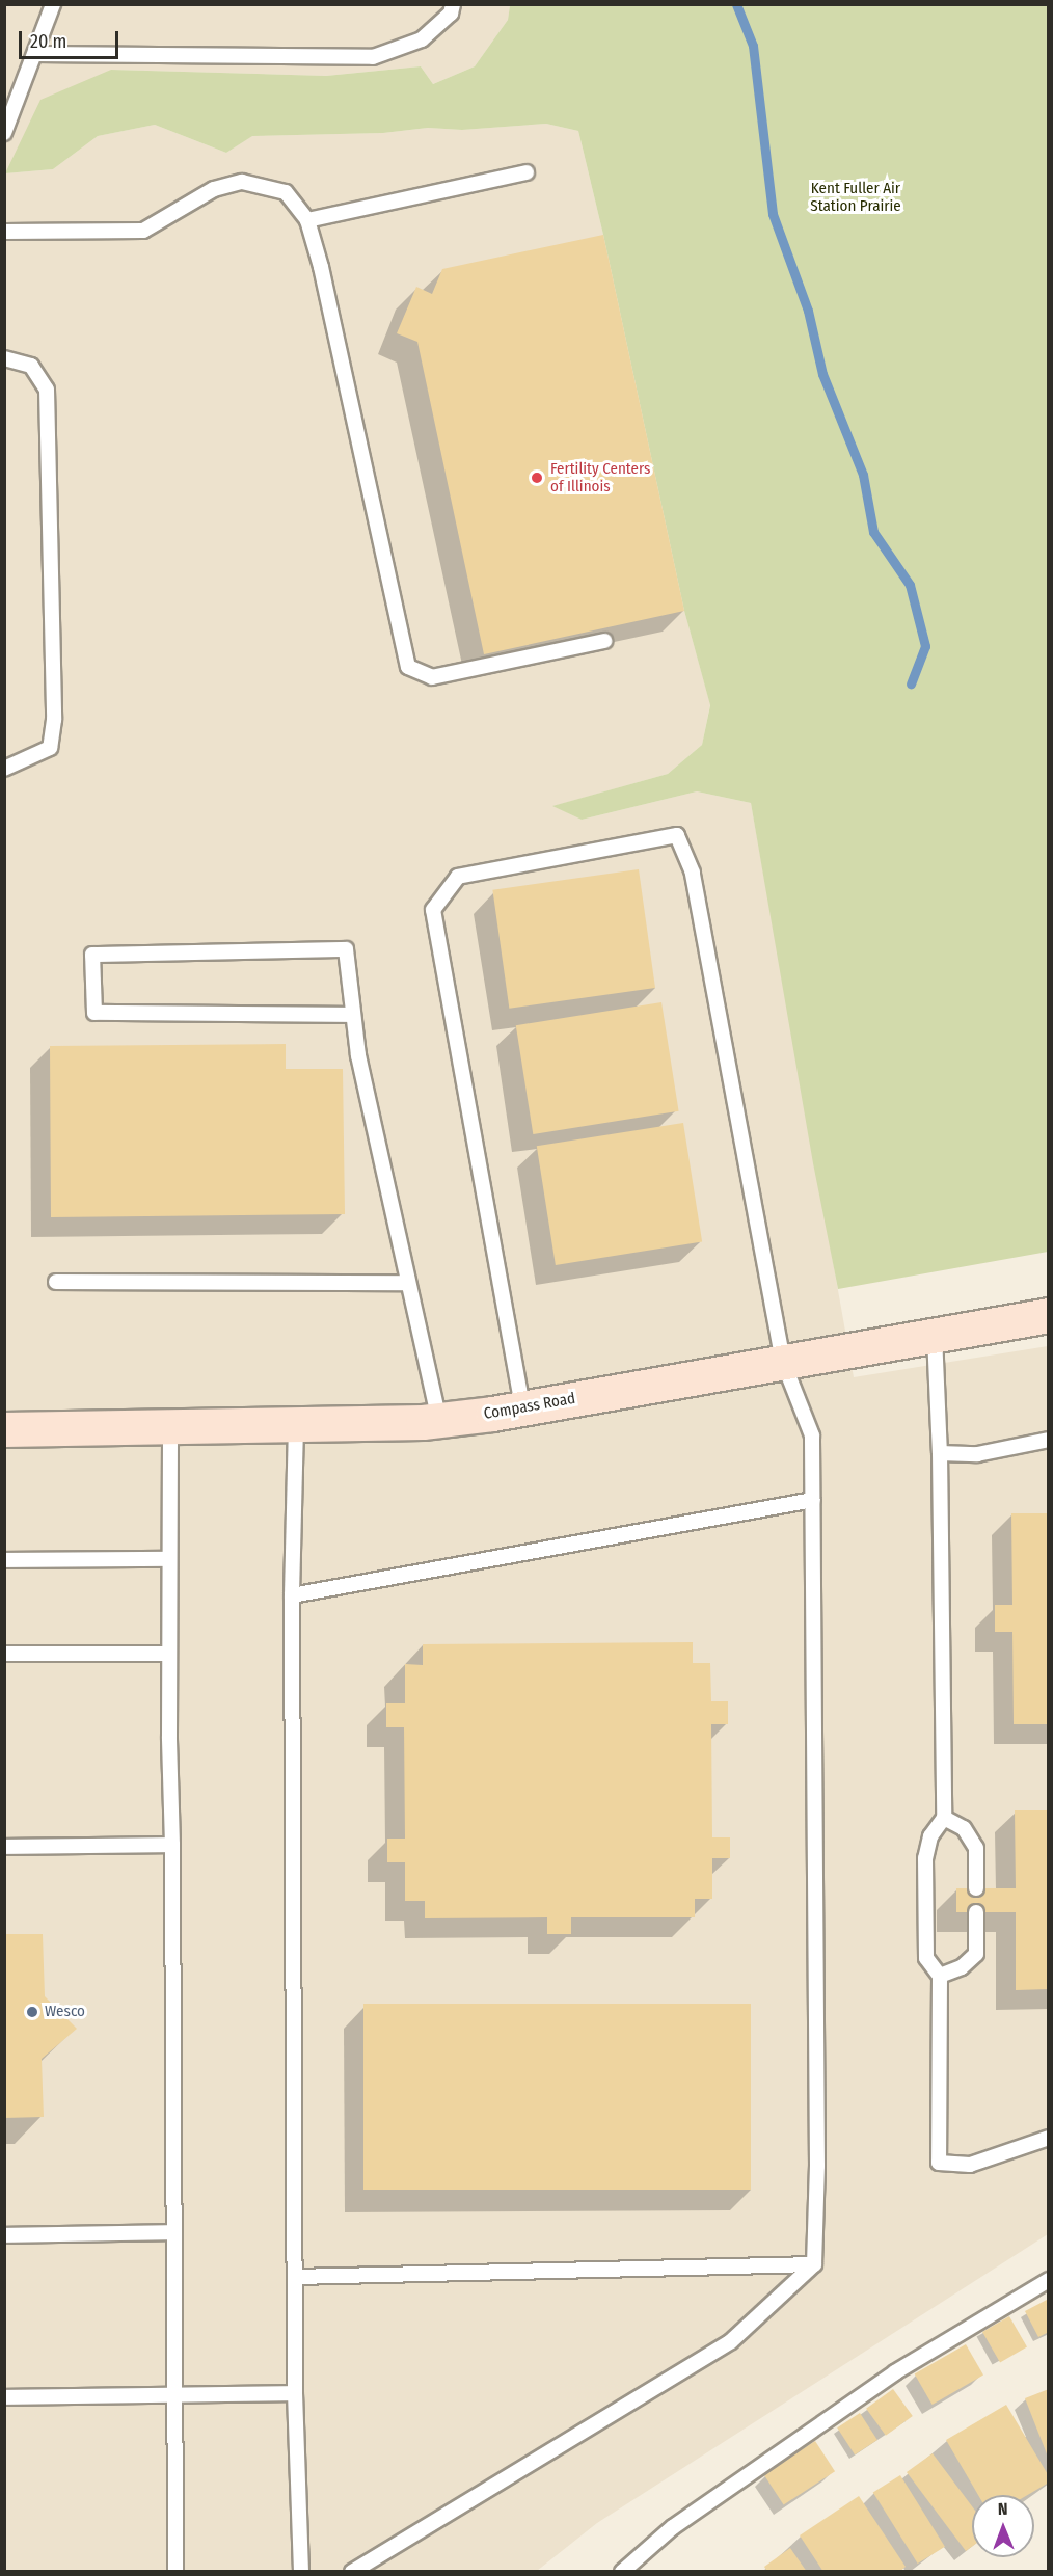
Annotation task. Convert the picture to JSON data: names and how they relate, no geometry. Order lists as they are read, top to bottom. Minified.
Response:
{"streets":{"street":["Compass Road"]},"parks":["Kent Fuller Air Station Prairie"],"places":["Fertility Centers of Illinois","Wesco"],"scale_bar":"20 m","north":"top"}
